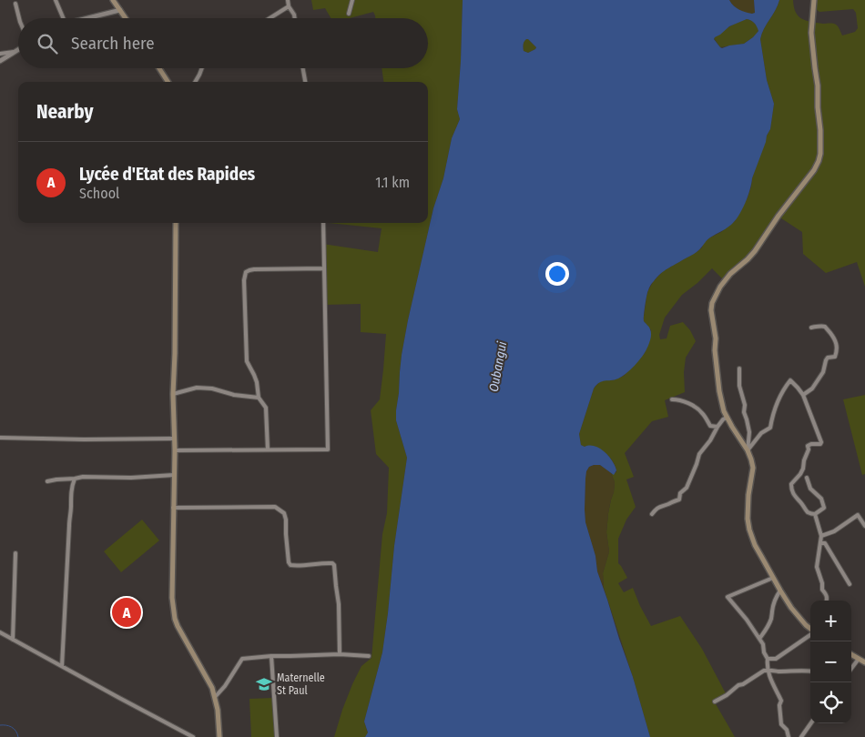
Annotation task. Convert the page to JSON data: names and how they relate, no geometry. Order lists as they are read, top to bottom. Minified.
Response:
{"water":["Oubangui"],"places":{"school or university":["Maternelle St Paul"]},"page":{"search":"Search here","heading":"Nearby","list":[{"mark":"A","name":"Lycée d'Etat des Rapides","note":"School","value":"1.1 km"}],"pins":"A","map_buttons":["+","−"]}}
